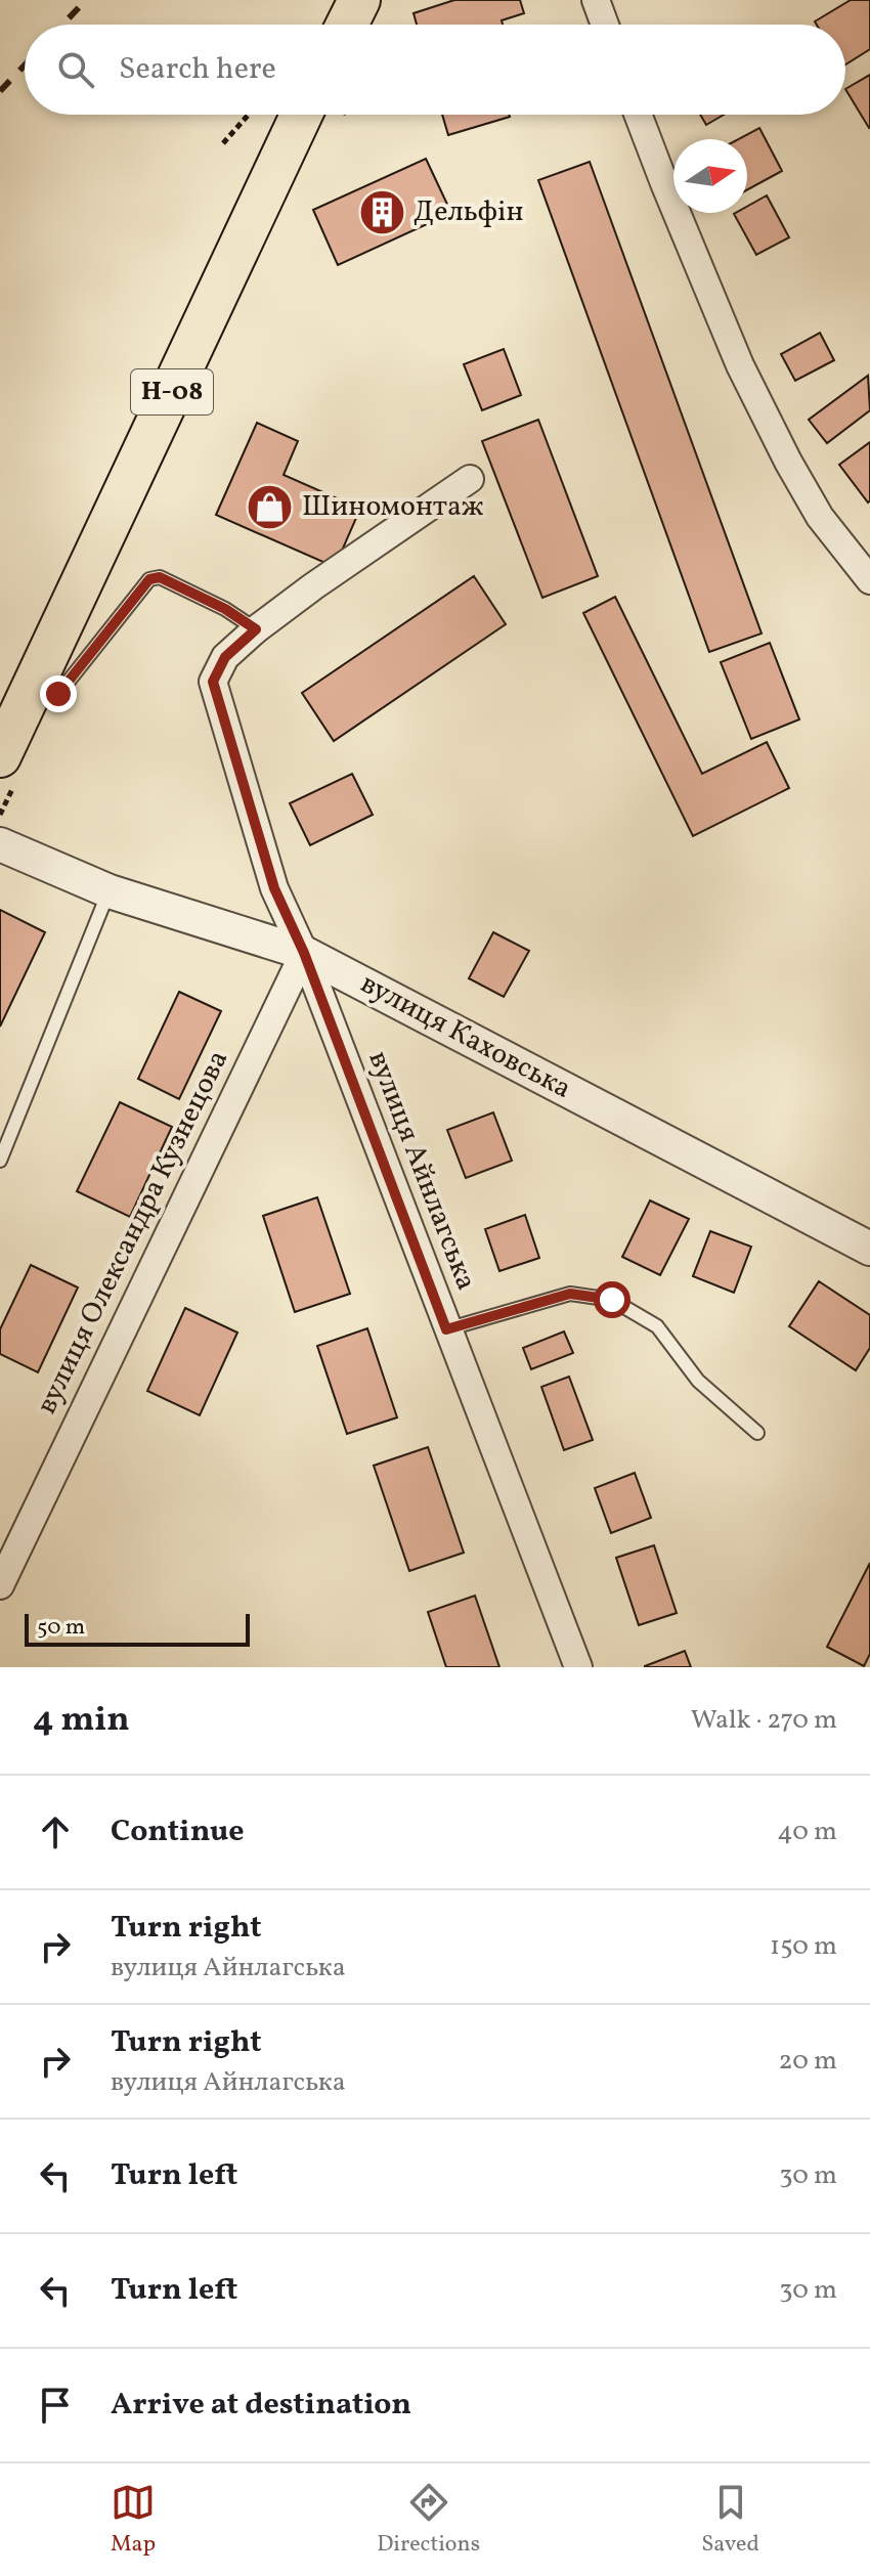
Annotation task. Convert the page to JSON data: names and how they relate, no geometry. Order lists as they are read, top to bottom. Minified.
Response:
{"streets":{"main road":["Н-08"],"street":["вулиця Каховська","вулиця Айнлагська","вулиця Олександра Кузнецова"]},"crossings":[["вулиця Каховська","вулиця Айнлагська"],["вулиця Каховська","вулиця Олександра Кузнецова"],["вулиця Айнлагська","вулиця Олександра Кузнецова"]],"places":{"building":["Дельфін"],"shop":["Шиномонтаж"]},"scale_bar":"50 m","north":"right","page":{"search":"Search here","scale":"50 m","heading":["4 min","Walk · 270 m"],"list":[["Continue","40 m"],["Turn right","вулиця Айнлагська","150 m"],["Turn right","вулиця Айнлагська","20 m"],["Turn left","30 m"],["Turn left","30 m"],"Arrive at destination"],"nav":["Map","Directions","Saved"]}}
